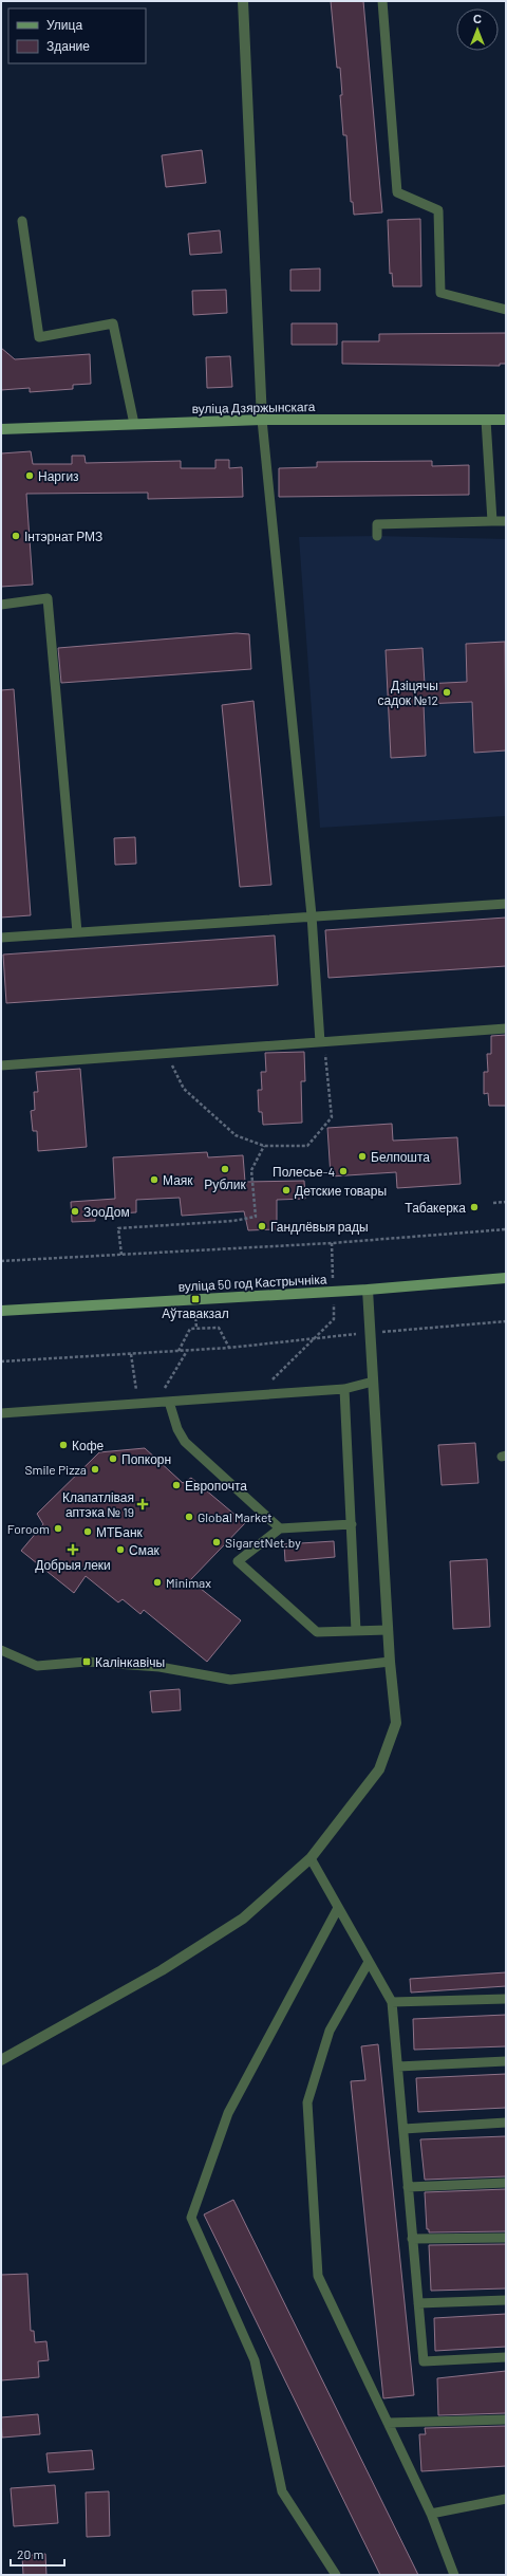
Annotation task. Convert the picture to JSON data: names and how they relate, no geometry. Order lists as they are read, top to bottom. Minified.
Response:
{"streets":{"street":["вуліца Дзяржынскага","вуліца 50 год Кастрычніка"]},"places":{"other":["Наргиз","Інтэрнат РМЗ","Дзіцячы садок №12","Белпошта","Рублик","Полесье-4","Маяк","Детские товары","Табакерка","ЗооДом","Гандлёвыя рады","Кофе","Попкорн","Smile Pizza","Европочта","Globаl Market","Foroom","МТБанк","SigaretNet.by","Смак","Minimax"],"transit":["Аўтавакзал","Калінкавічы"],"health":["Клапатлівая аптэка № 19","Добрыя леки"]},"legend":["Улица","Здание"],"scale_bar":"20 m","north":"top"}
